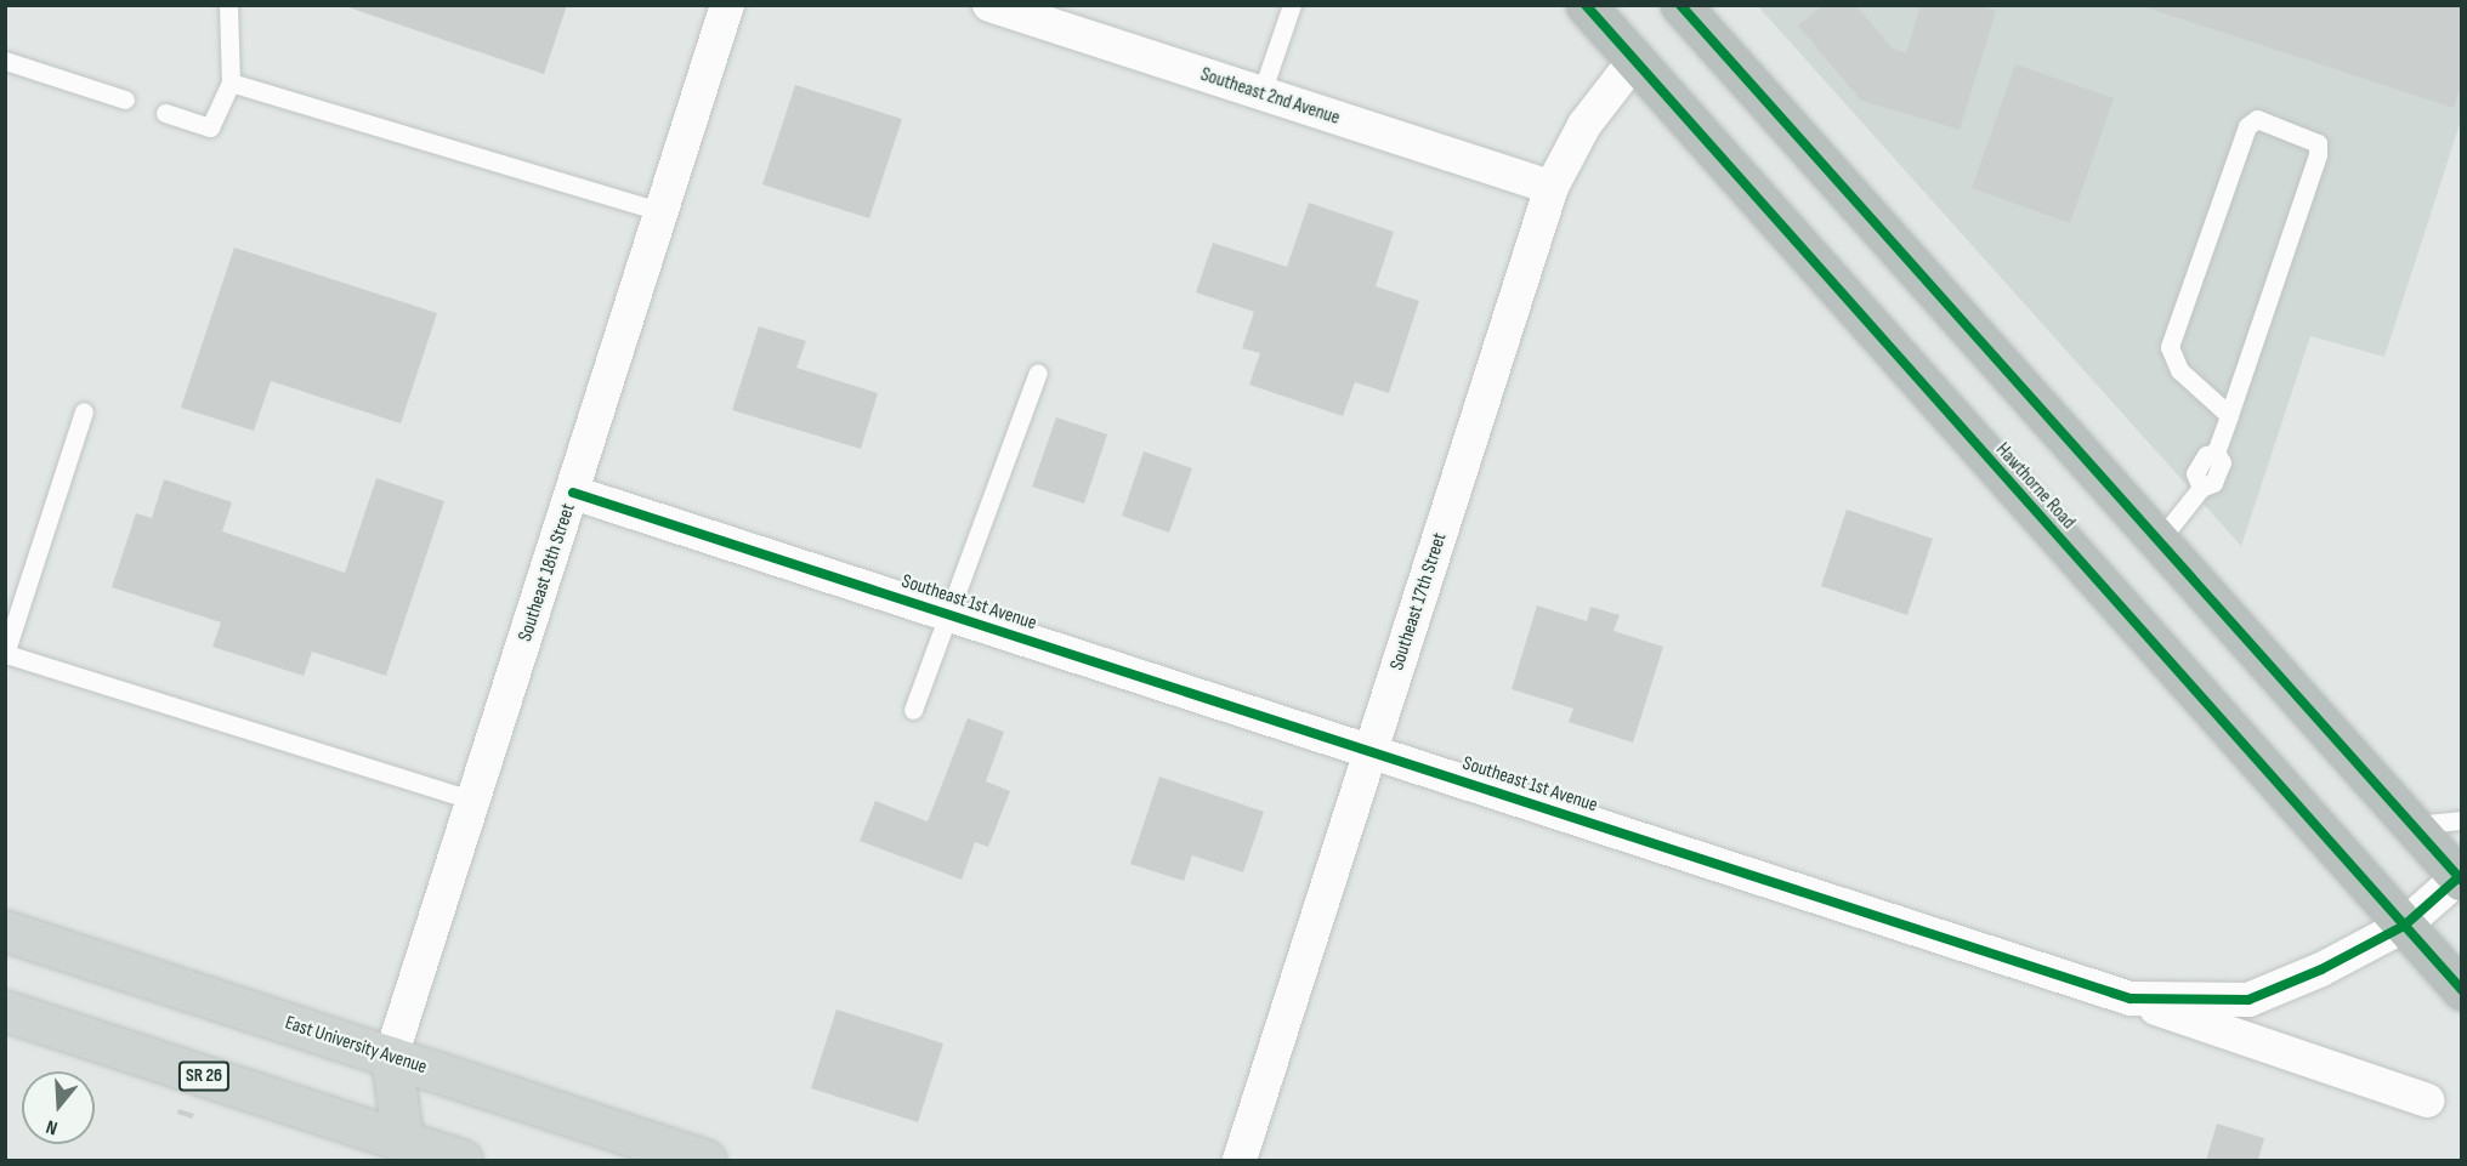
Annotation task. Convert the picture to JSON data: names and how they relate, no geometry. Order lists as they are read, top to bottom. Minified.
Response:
{"streets":{"highway":["Hawthorne Road"],"main road":["East University Avenue","SR 26"],"street":["Southeast 2nd Avenue","Southeast 18th Street","Southeast 17th Street","Southeast 1st Avenue"]},"crossings":[["Southeast 2nd Avenue","Southeast 17th Street"],["Hawthorne Road","Southeast 17th Street"],["Hawthorne Road","Southeast 1st Avenue"],["Southeast 18th Street","Southeast 1st Avenue"],["Southeast 18th Street","East University Avenue"],["Southeast 17th Street","Southeast 1st Avenue"]],"north":"bottom"}
